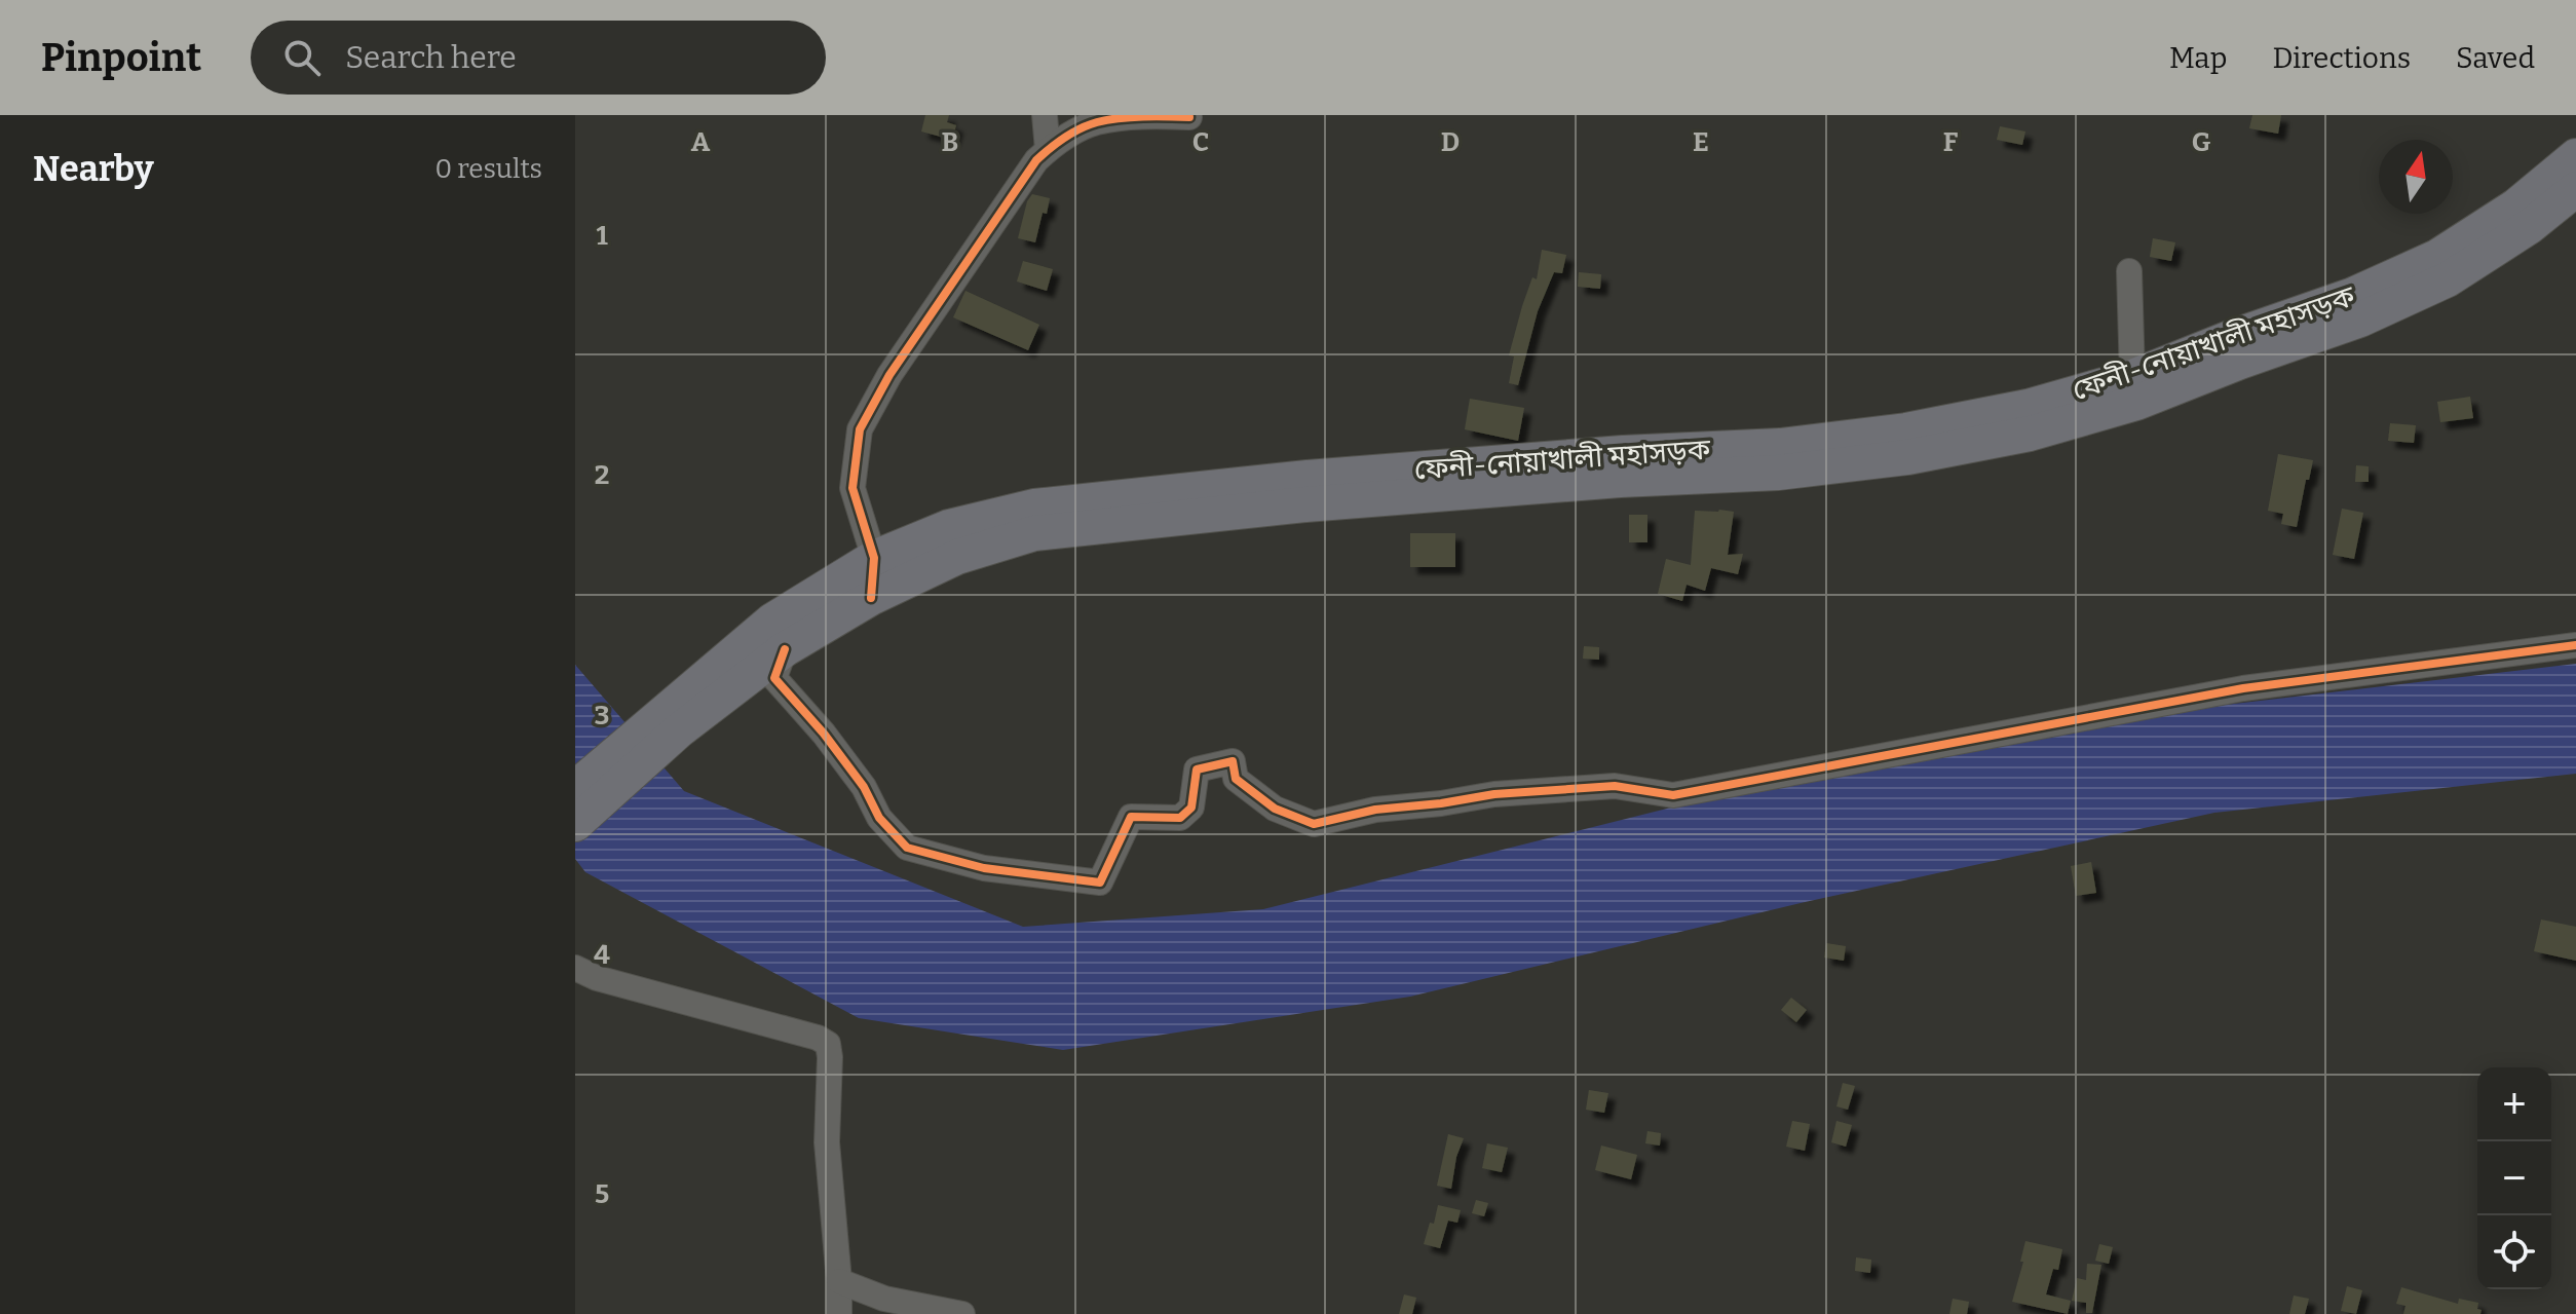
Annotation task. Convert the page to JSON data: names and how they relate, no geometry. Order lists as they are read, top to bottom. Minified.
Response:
{"streets":{"highway":["ফেনী-নোয়াখালী মহাসড়ক"]},"north":"top","page":{"header":"Pinpoint","search":"Search here","nav":["Map","Directions","Saved"],"heading":["Nearby","0 results"],"map_buttons":["+","−"]},"grid":{"columns":["A","B","C","D","E","F","G"],"rows":["1","2","3","4","5"]}}
